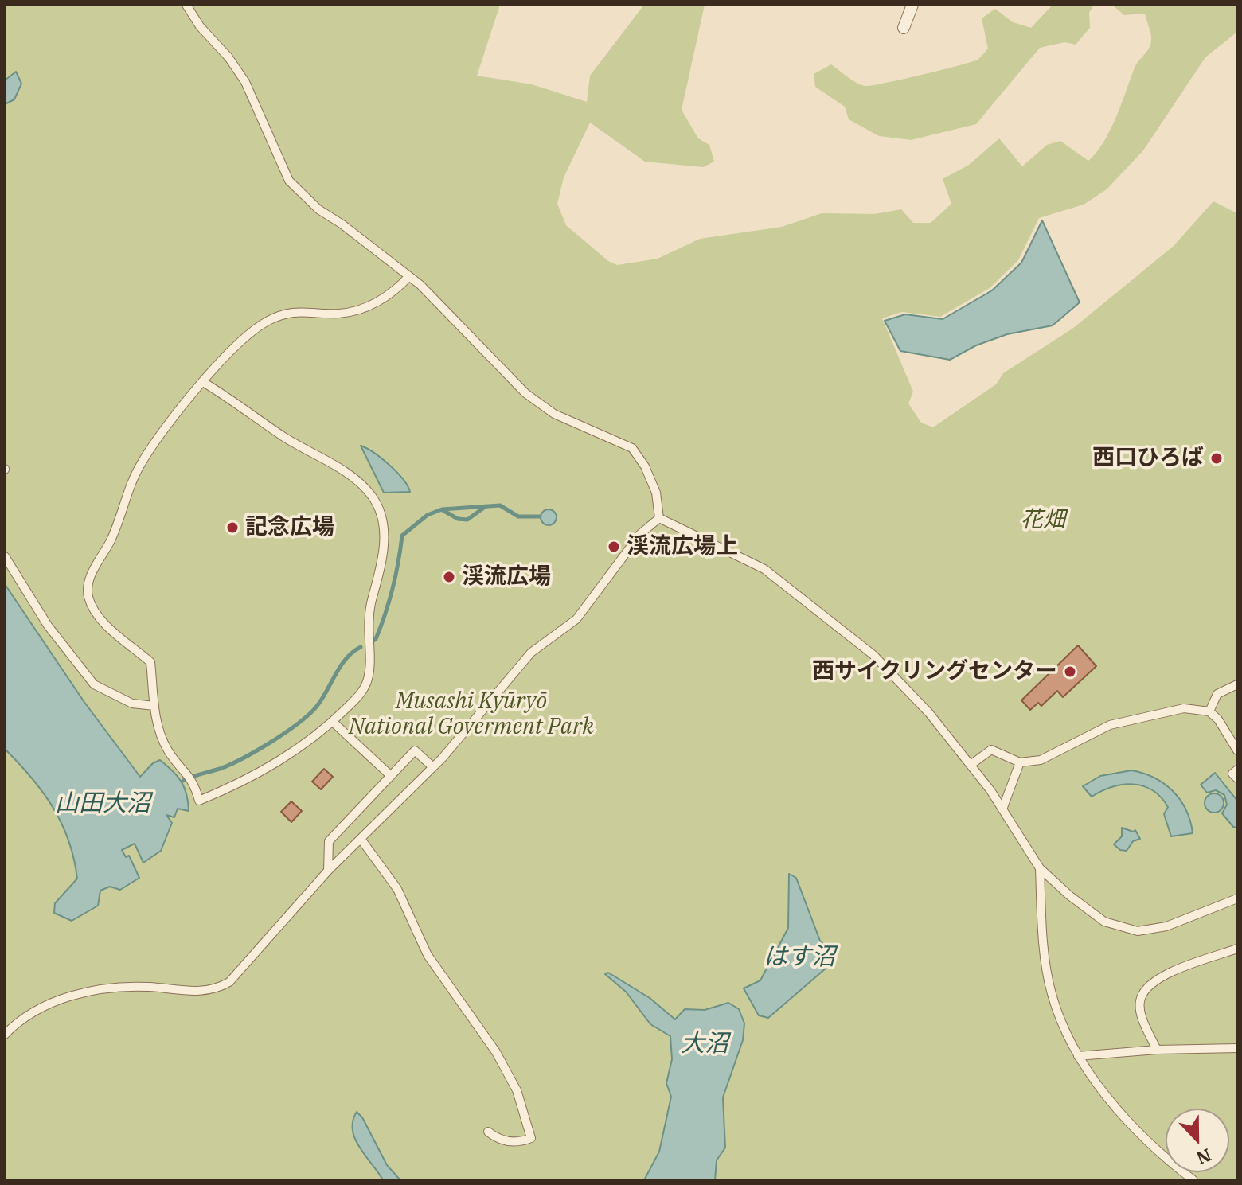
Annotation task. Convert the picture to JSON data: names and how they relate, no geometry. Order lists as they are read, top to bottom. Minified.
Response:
{"water":["山田大沼","はす沼","大沼"],"parks":["花畑","Musashi Kyūryō National Goverment Park"],"places":["西口ひろば","記念広場","渓流広場上","渓流広場","西サイクリングセンター"],"north":"bottom"}
